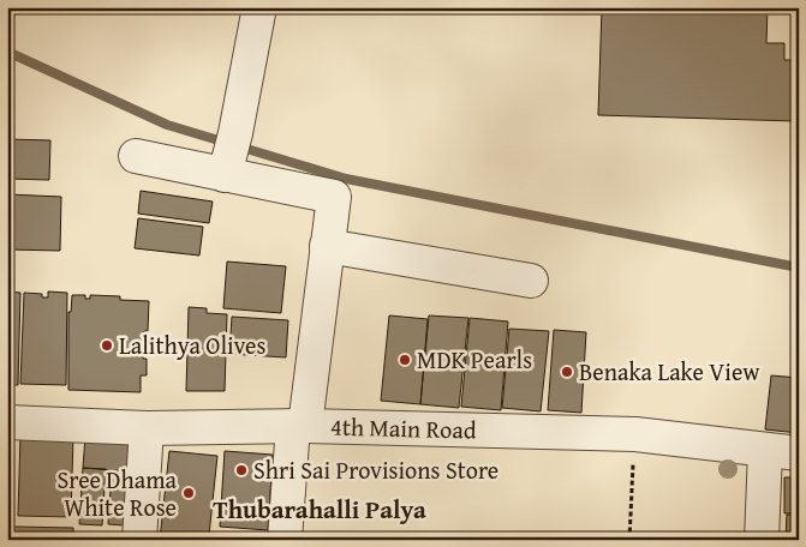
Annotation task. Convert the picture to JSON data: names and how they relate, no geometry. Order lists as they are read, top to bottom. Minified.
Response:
{"streets":{"street":["4th Main Road"]},"districts":["Thubarahalli Palya"],"places":["Lalithya Olives","MDK Pearls","Benaka Lake View","Shri Sai Provisions Store","Sree Dhama White Rose"]}
